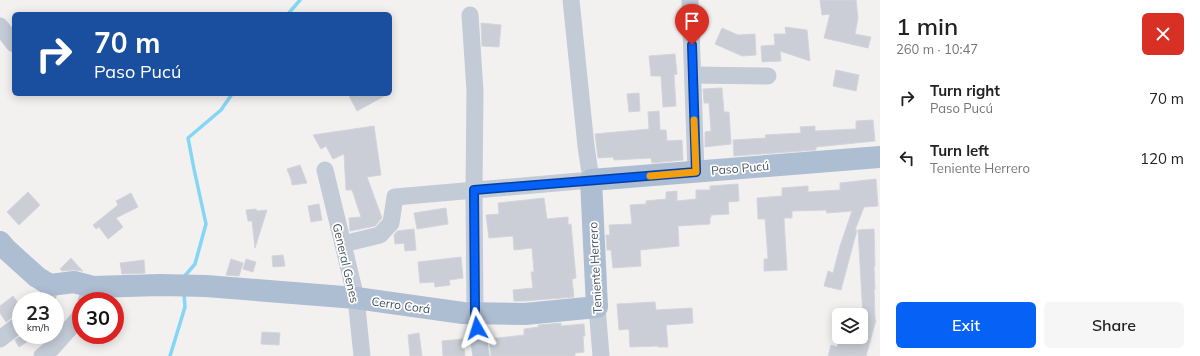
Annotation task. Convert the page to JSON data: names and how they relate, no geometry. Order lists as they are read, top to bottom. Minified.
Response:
{"streets":{"main road":["Paso Pucú","Teniente Herrero","Cerro Corá"],"street":["General Genes"]},"crossings":[["Paso Pucú","General Genes"],["Paso Pucú","Teniente Herrero"],["General Genes","Cerro Corá"],["Teniente Herrero","Cerro Corá"]],"page":{"heading":["1 min","260 m · 10:47"],"turn":["70 m","Paso Pucú"],"list":[{"name":"Turn right","note":"Paso Pucú","value":"70 m"},{"name":"Turn left","note":"Teniente Herrero","value":"120 m"}],"speed":"23 km/h","limit":"30","buttons":["Exit","Share"]}}
